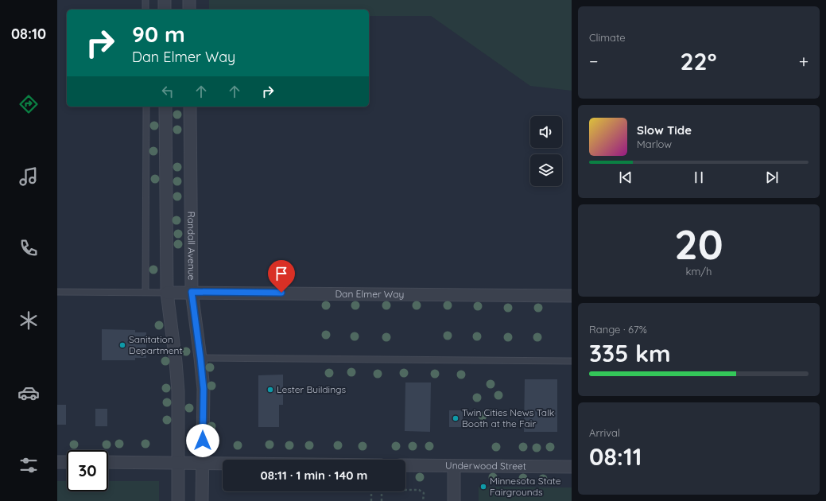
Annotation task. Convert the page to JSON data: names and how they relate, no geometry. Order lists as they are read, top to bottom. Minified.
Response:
{"streets":{"street":["Randall Avenue","Dan Elmer Way","Underwood Street"]},"crossings":[["Randall Avenue","Dan Elmer Way"]],"places":["Sanitation Department","Lester Buildings","Twin Cities News Talk Booth at the Fair","Minnesota State Fairgrounds"],"page":{"tabs":"08:10","tile":["Climate",["20","km/h"],["Range · 67%","335 km"],["Arrival","08:11"]],"turn":["90 m","Dan Elmer Way"],"heat":["−","22°","+"],"song":["Slow Tide","Marlow"],"limit":"30","trip":"08:11 · 1 min · 140 m"}}
